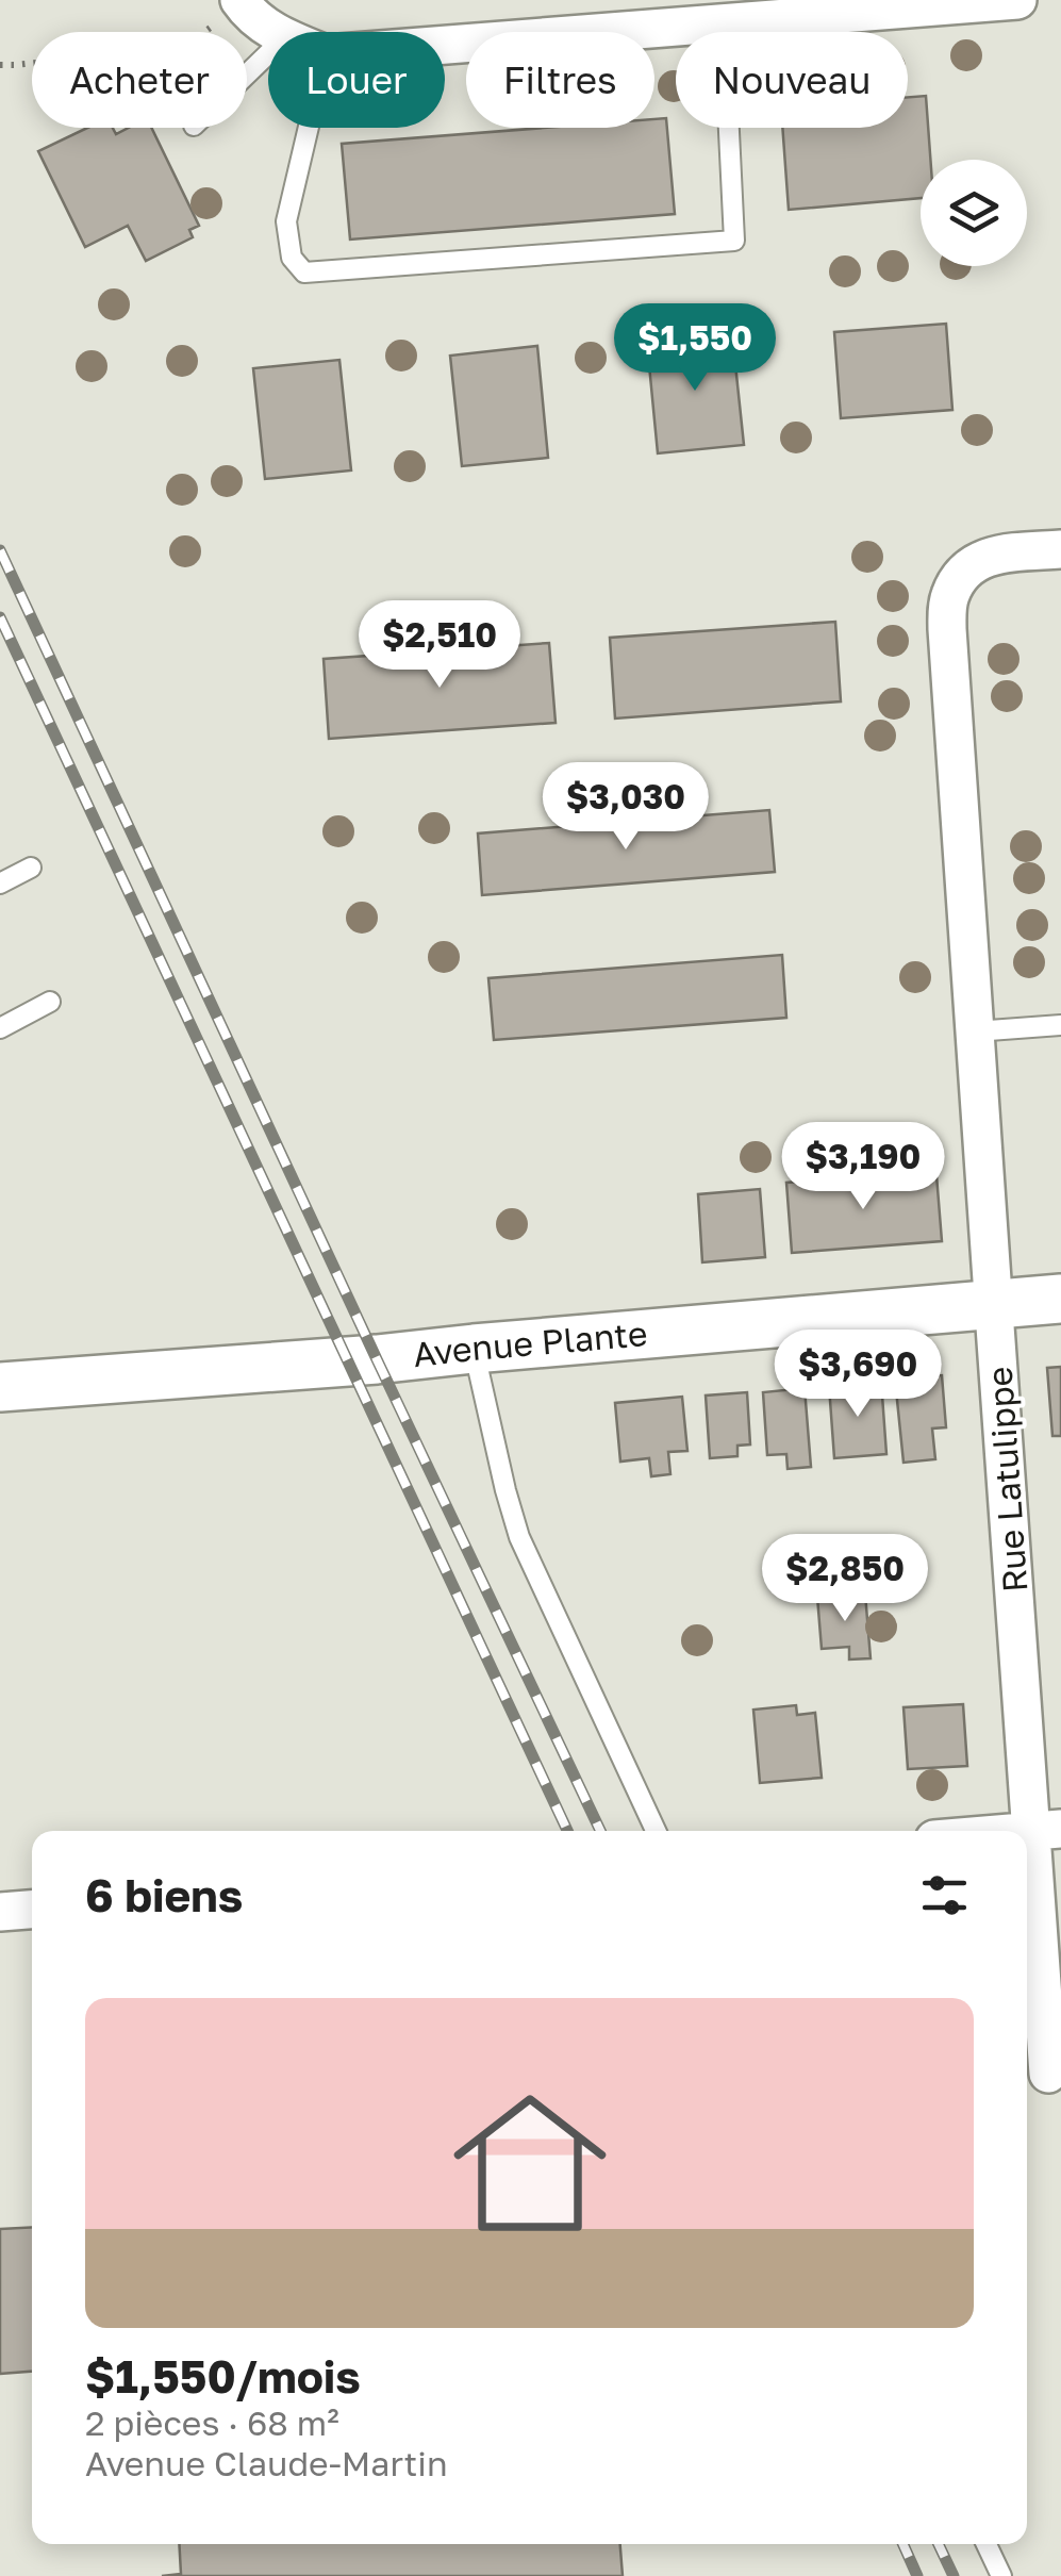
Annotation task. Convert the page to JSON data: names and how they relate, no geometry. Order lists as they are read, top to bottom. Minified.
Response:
{"streets":{"street":["Avenue Plante","Rue Latulippe"]},"crossings":[["Avenue Plante","Rue Latulippe"]],"page":{"chip":["Acheter","Louer","Filtres","Nouveau"],"price":["$1,550","$2,510","$3,030","$3,190","$3,690","$2,850"],"heading":"6 biens","list":[{"name":"$1,550/mois","note":"2 pièces · 68 m² · Avenue Claude-Martin"}]}}
